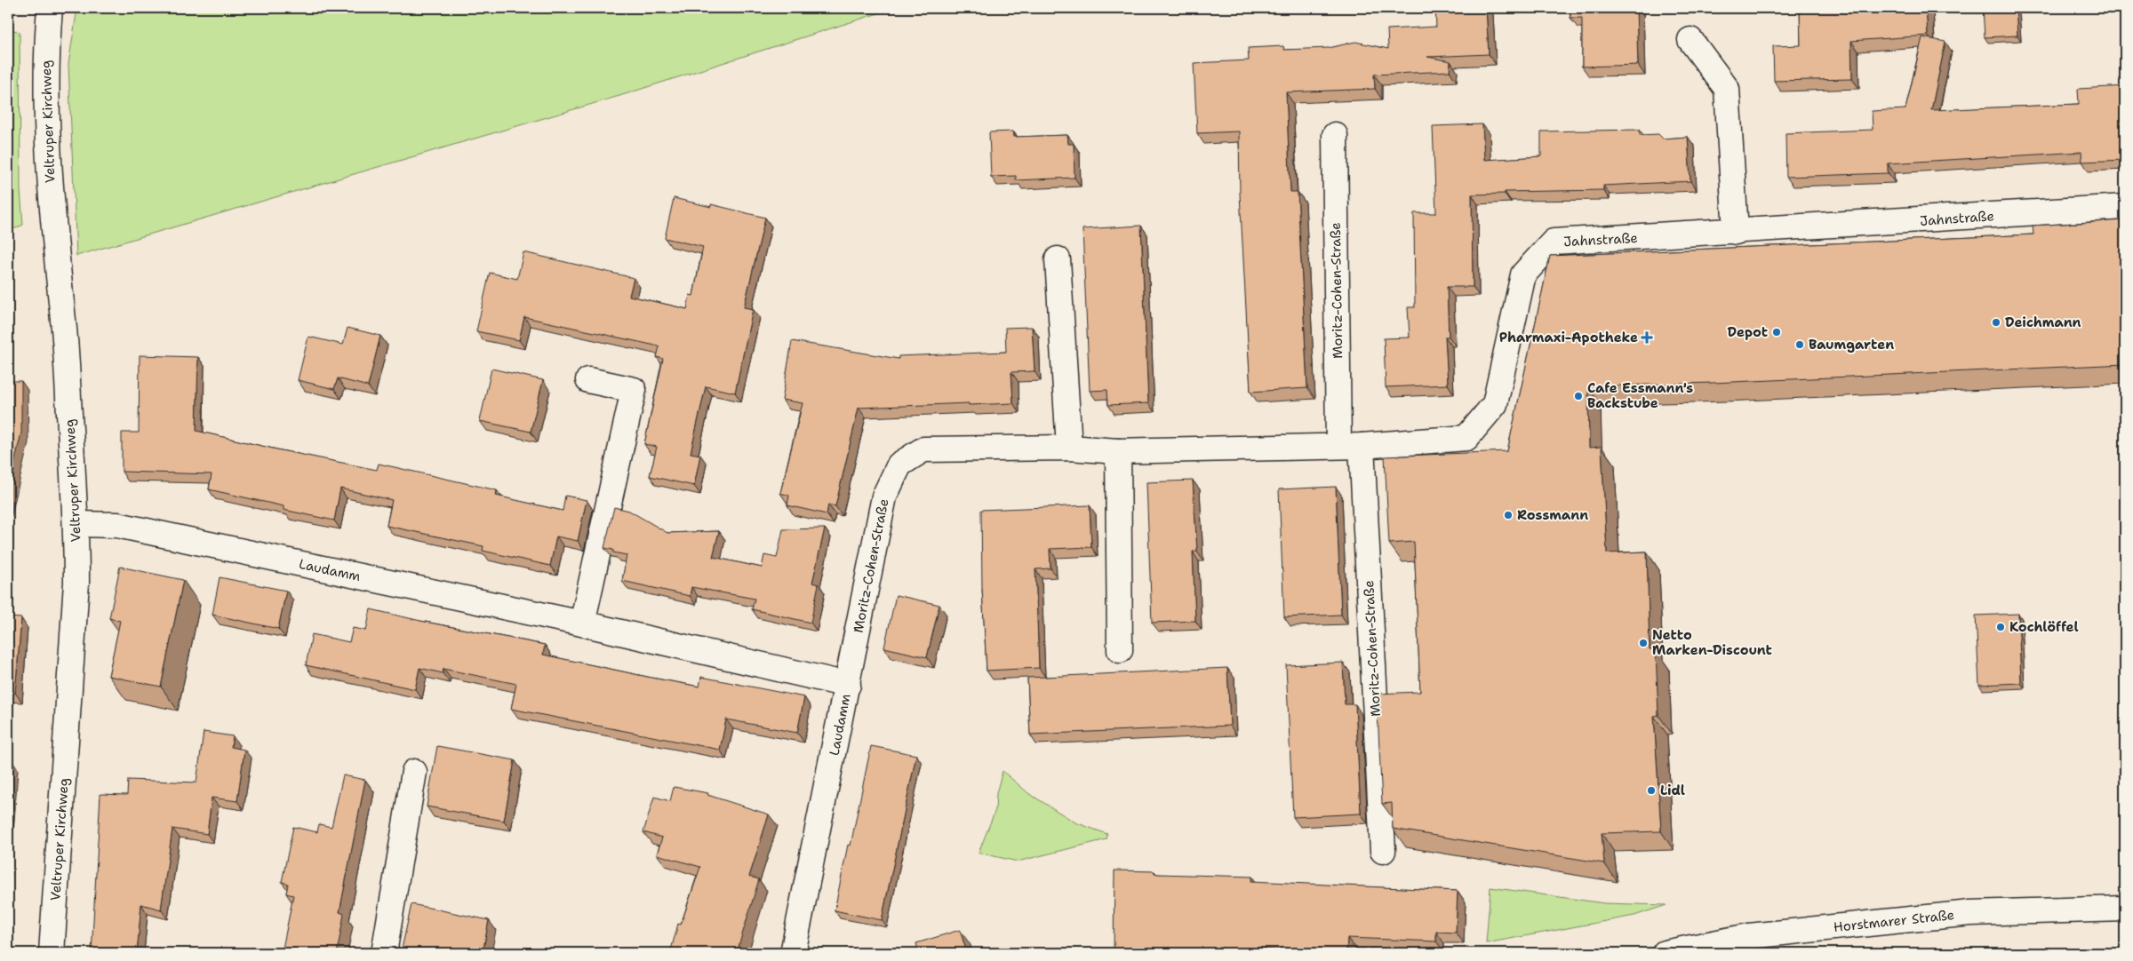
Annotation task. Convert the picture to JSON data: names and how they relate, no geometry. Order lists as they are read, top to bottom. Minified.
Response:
{"streets":{"street":["Veltruper Kirchweg","Jahnstraße","Moritz-Cohen-Straße","Laudamm","Horstmarer Straße"]},"crossings":[["Veltruper Kirchweg","Laudamm"],["Jahnstraße","Moritz-Cohen-Straße"],["Moritz-Cohen-Straße","Laudamm"]],"places":{"other":["Deichmann","Depot","Baumgarten","Cafe Essmann's Backstube","Rossmann","Kochlöffel","Netto Marken-Discount","Lidl"],"health":["Pharmaxi-Apotheke"]}}
